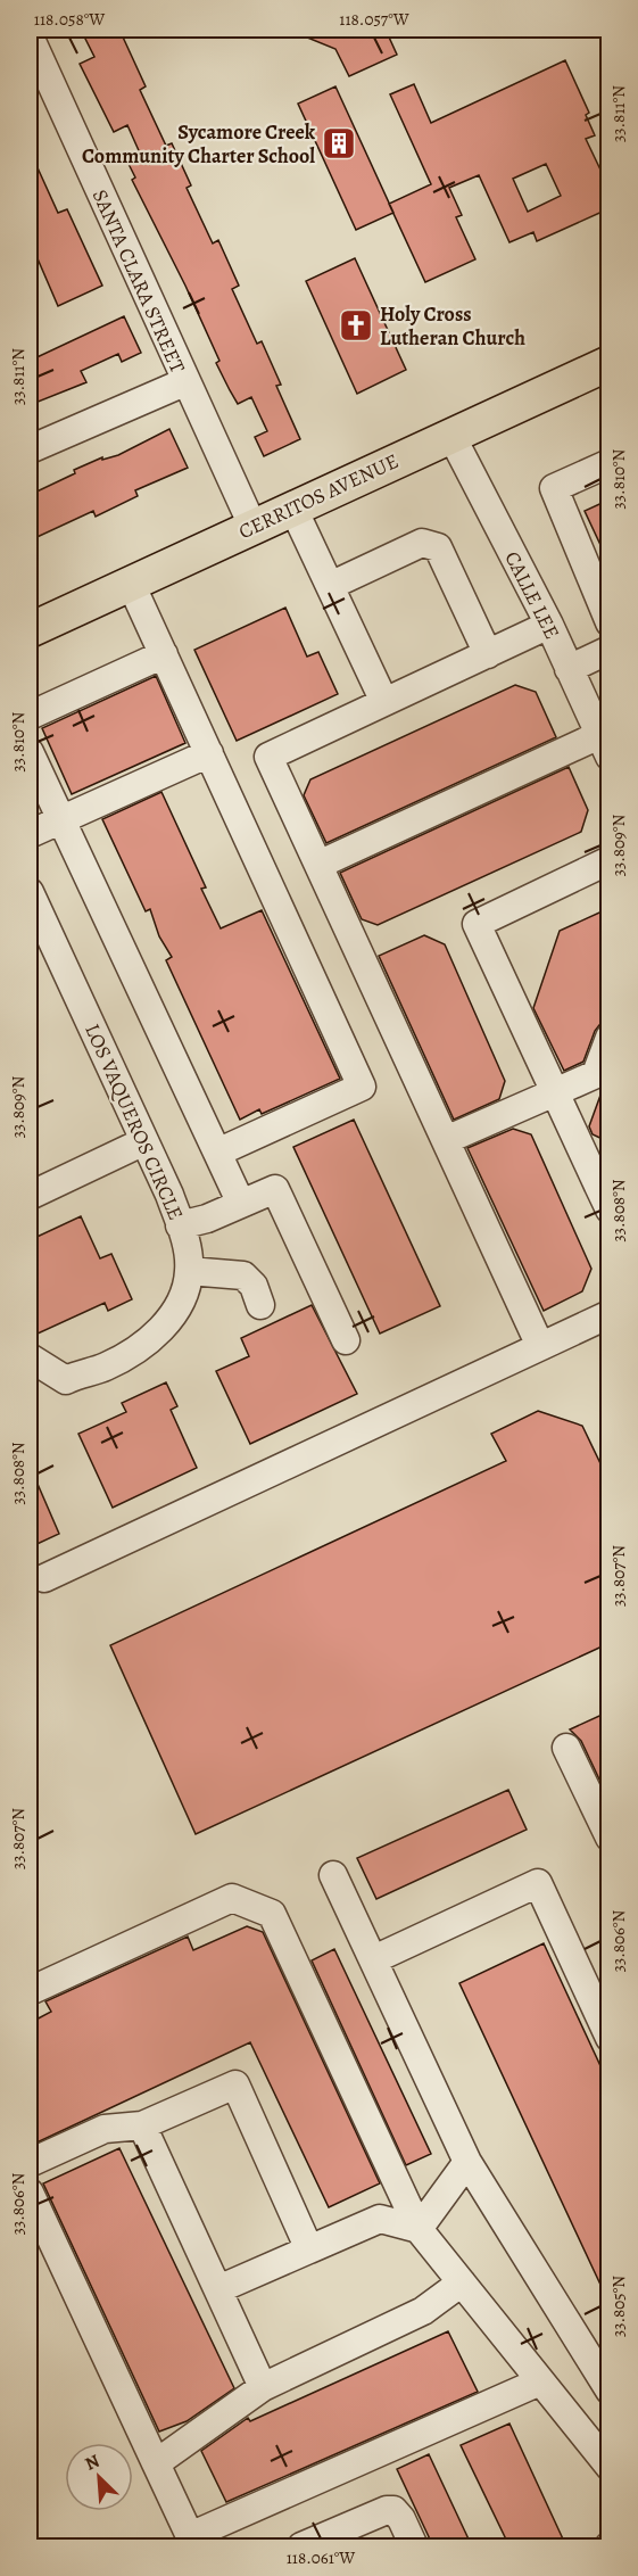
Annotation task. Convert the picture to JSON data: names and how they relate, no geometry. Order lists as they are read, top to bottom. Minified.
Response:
{"streets":{"main road":["CERRITOS AVENUE"],"street":["SANTA CLARA STREET","CALLE LEE","LOS VAQUEROS CIRCLE"]},"crossings":[["SANTA CLARA STREET","CERRITOS AVENUE"],["CERRITOS AVENUE","CALLE LEE"]],"places":{"building":["Sycamore Creek Community Charter School"],"church":["Holy Cross Lutheran Church"]},"north":"top left","coordinates":["118.058°W","118.057°W","33.811°N","33.810°N","33.809°N","33.808°N","33.807°N","33.806°N","33.805°N","118.061°W"]}
